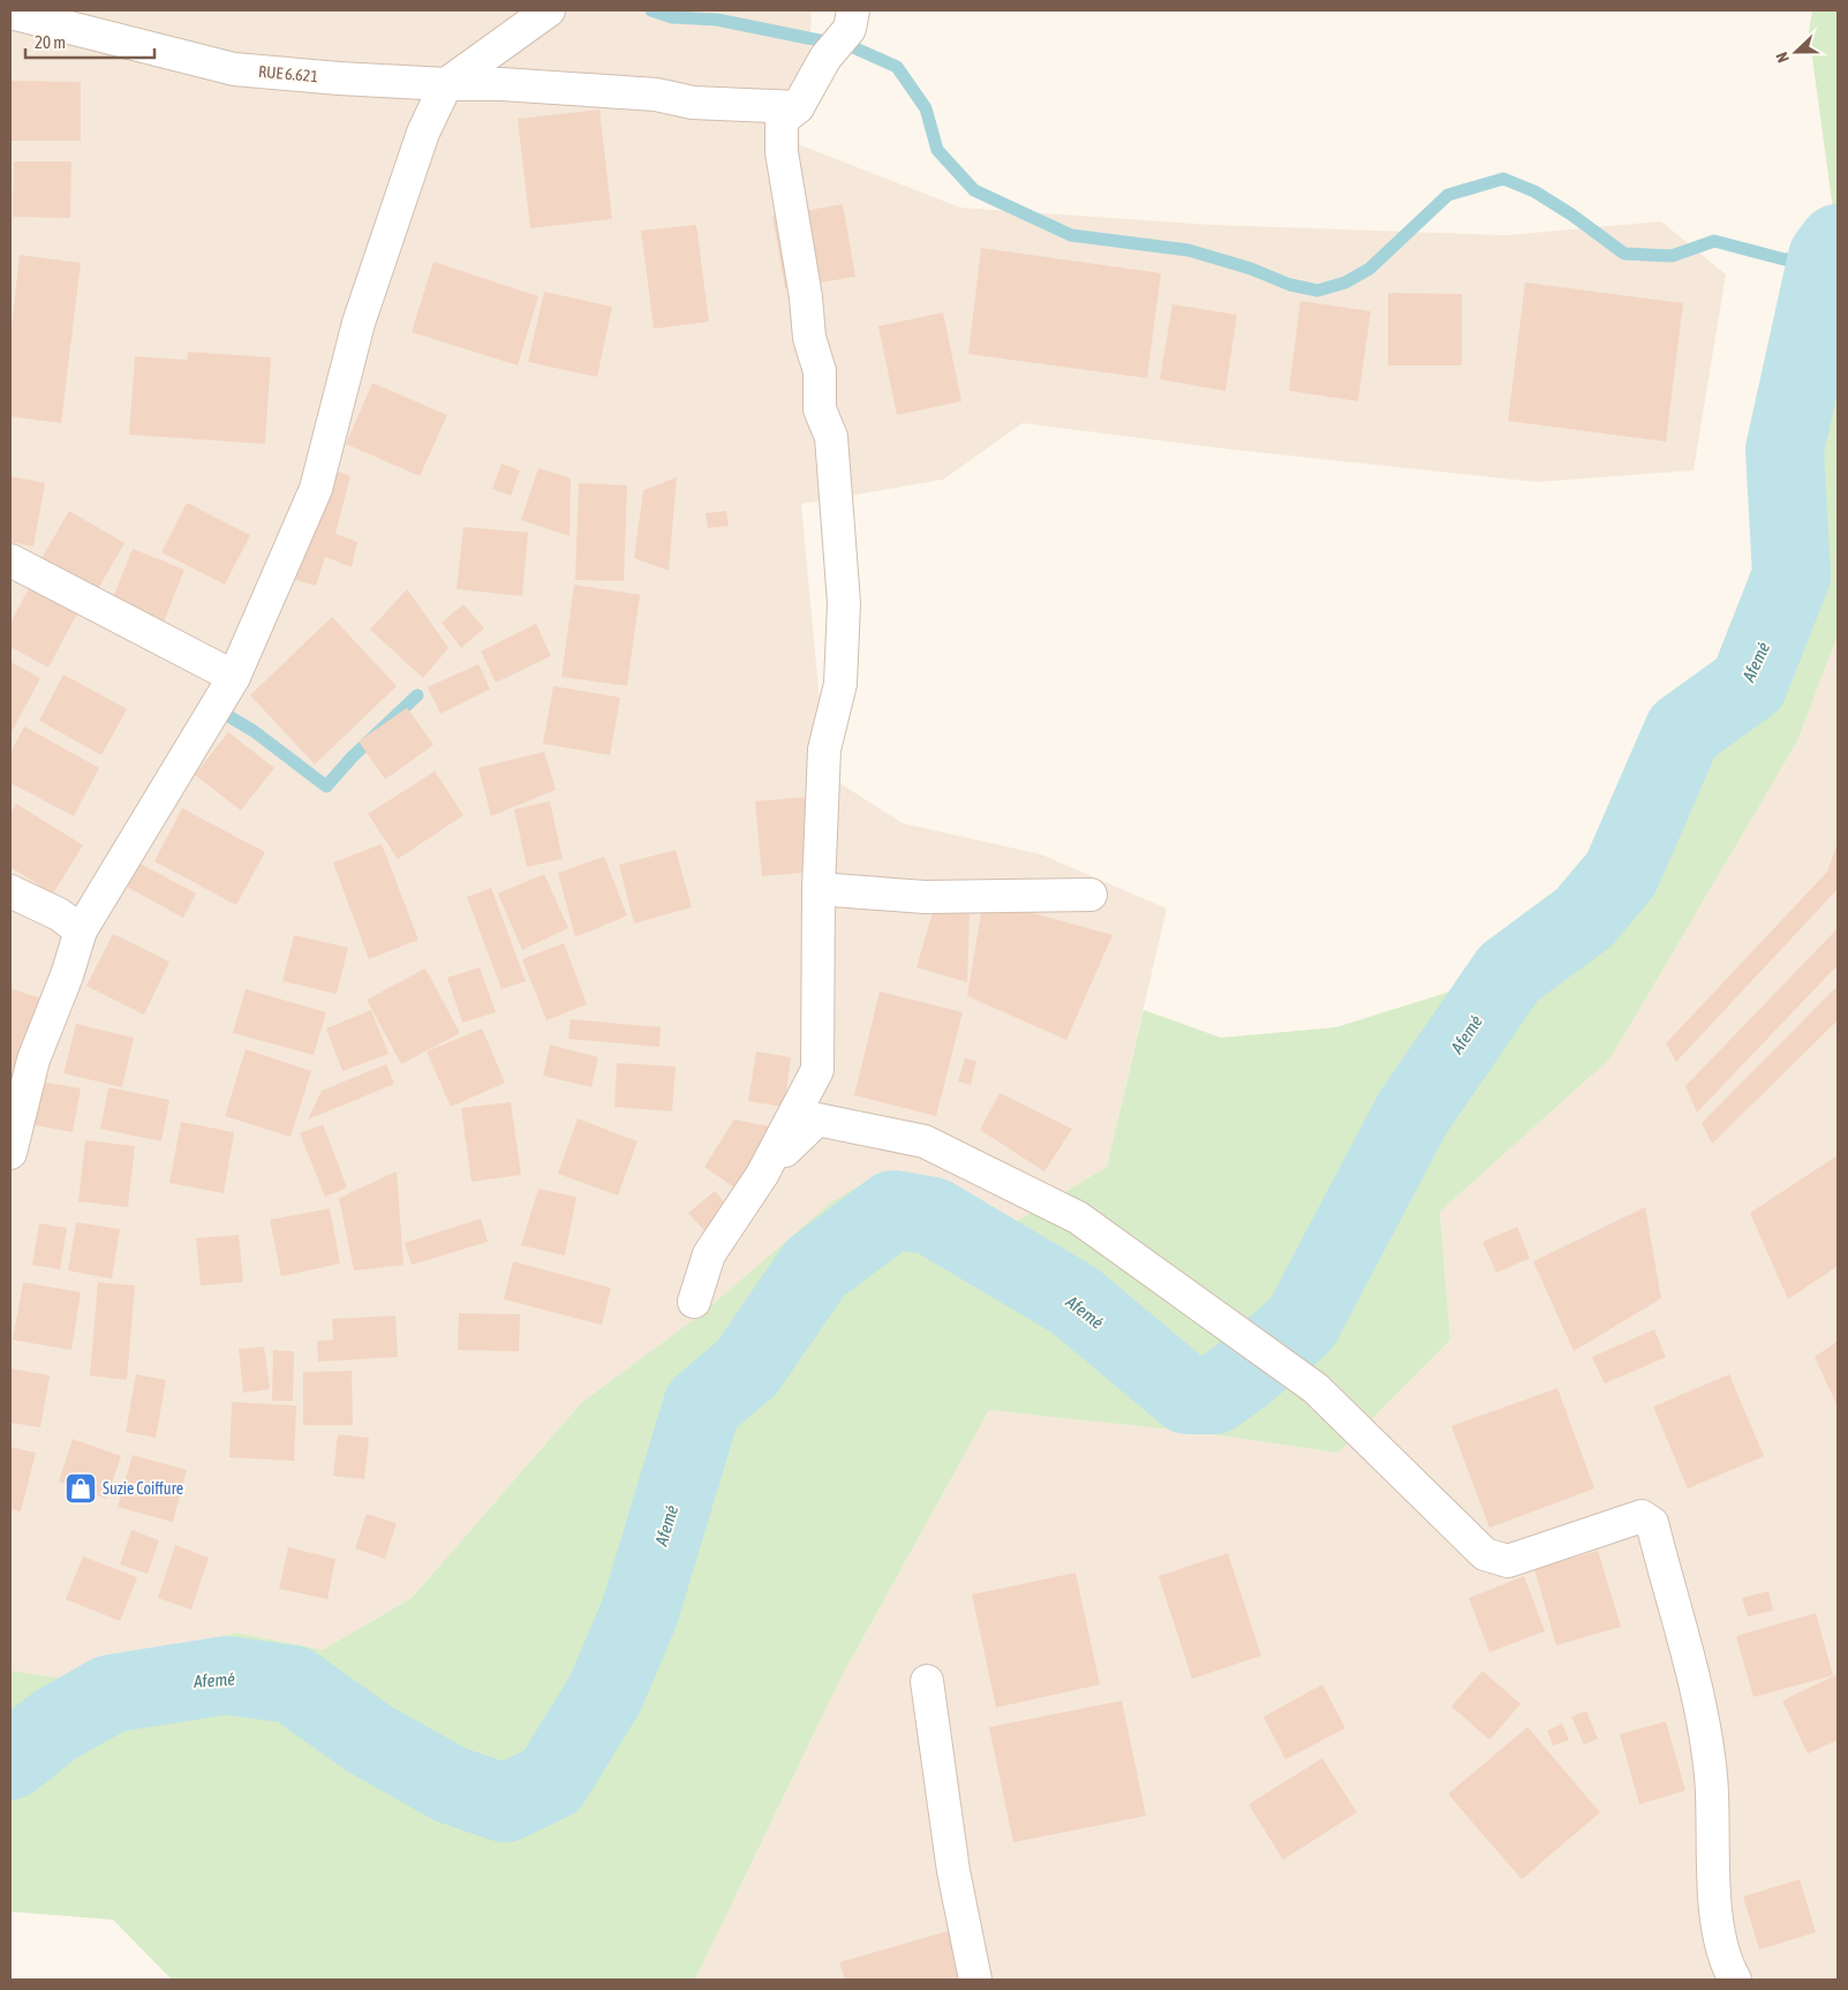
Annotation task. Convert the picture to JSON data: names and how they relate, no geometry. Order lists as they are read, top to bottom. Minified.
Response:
{"streets":{"street":["RUE 6.621"]},"water":["Afemé"],"places":{"shop":["Suzie Coiffure"]},"scale_bar":"20 m","north":"left"}
